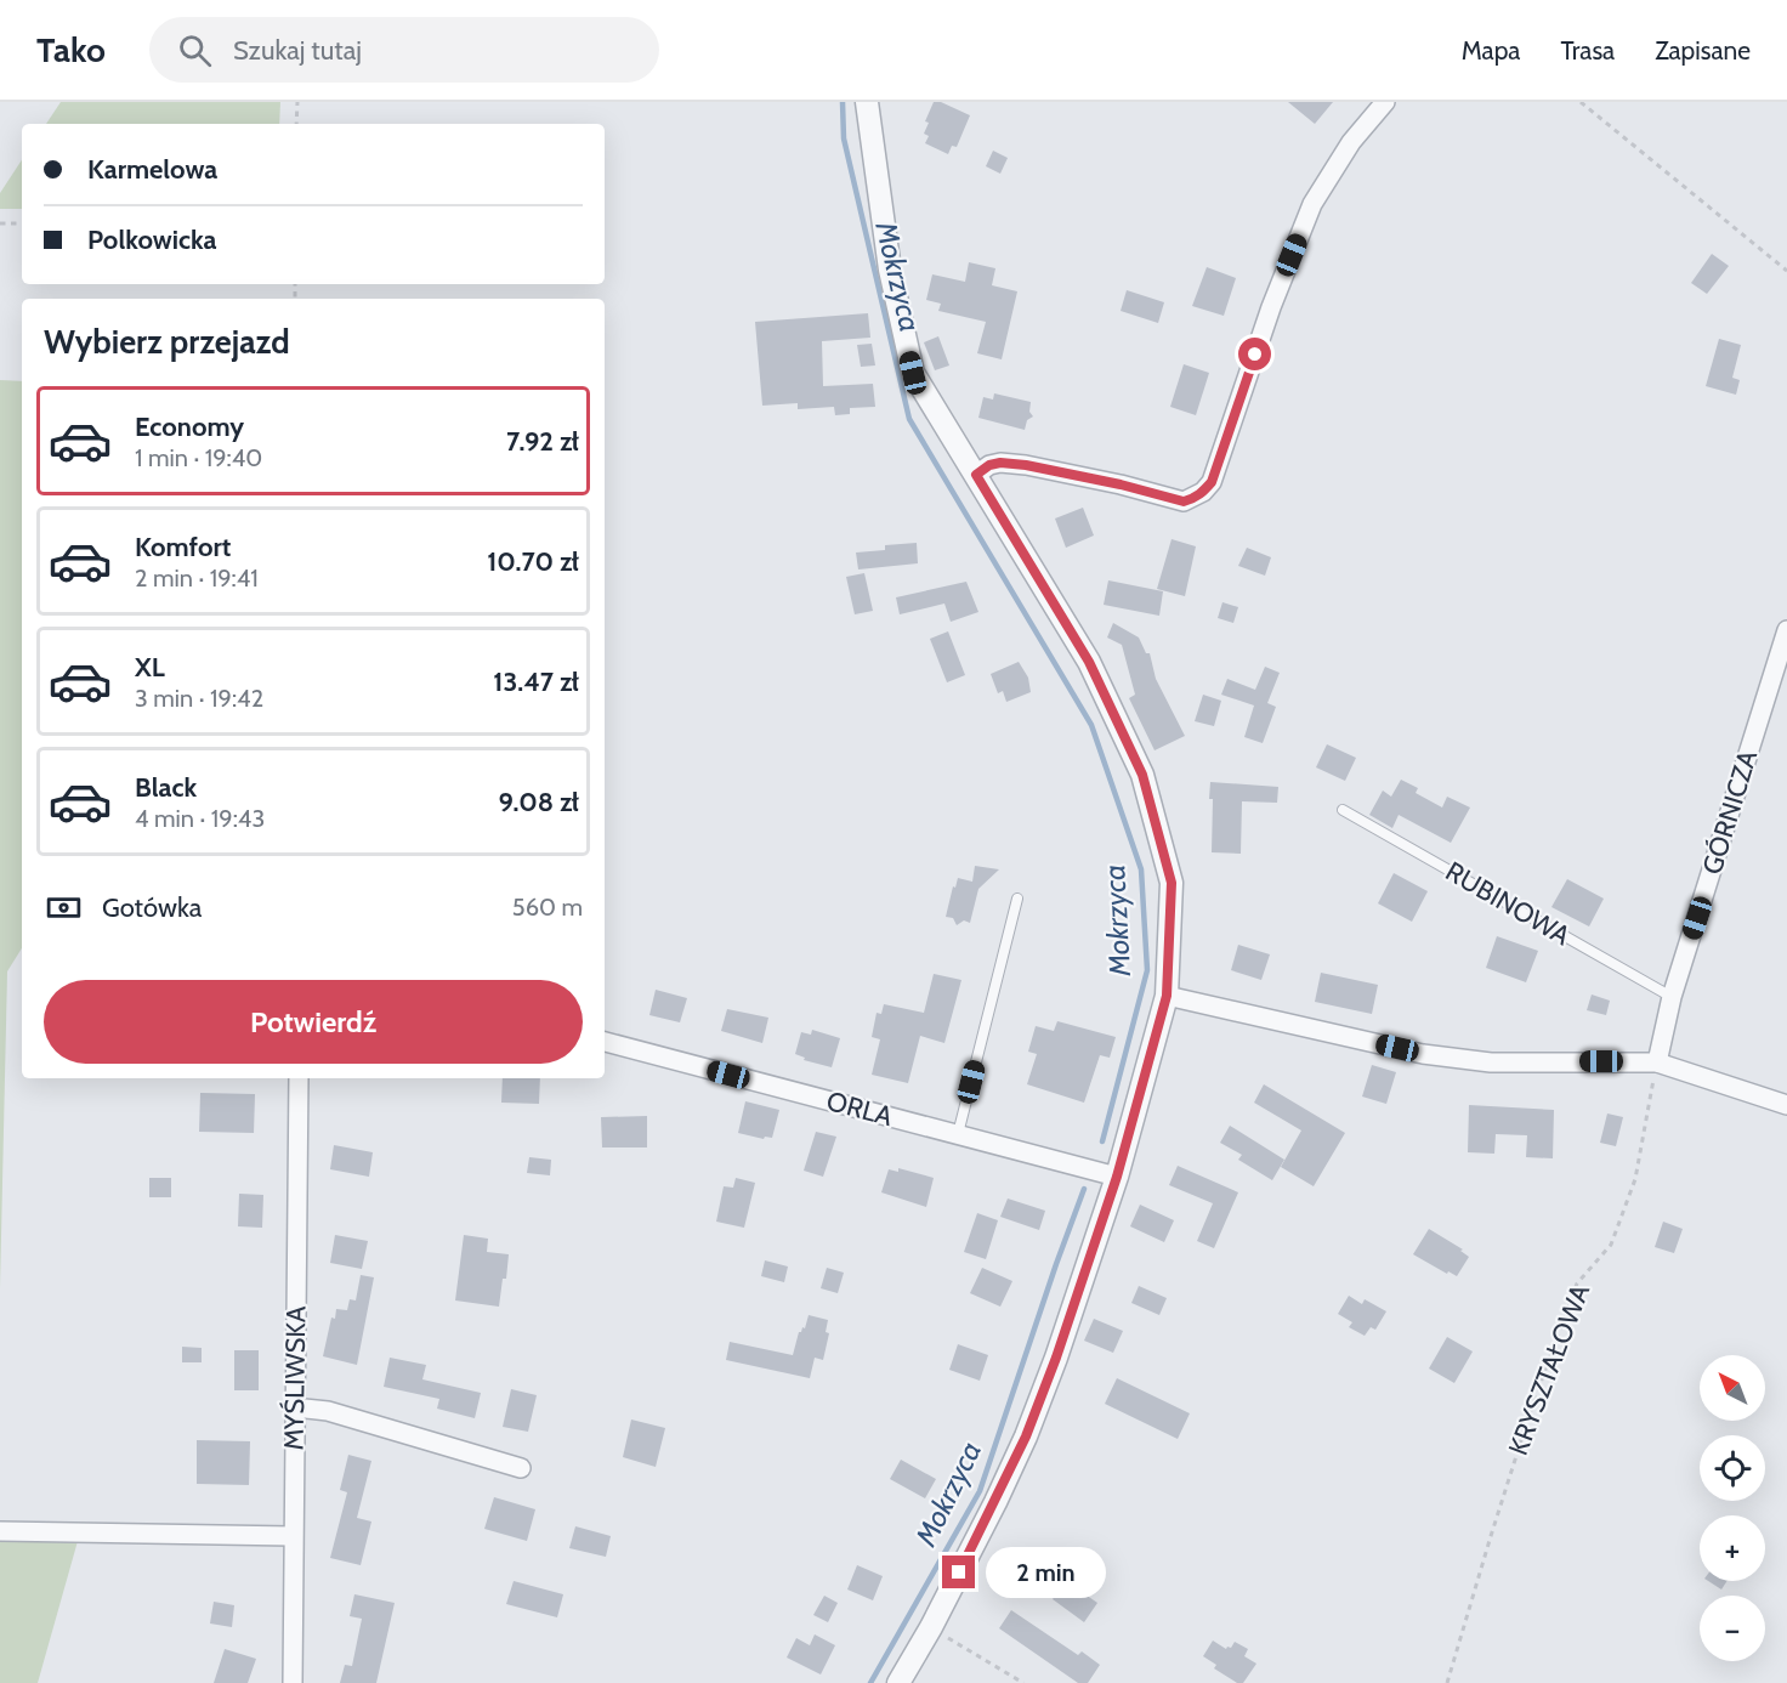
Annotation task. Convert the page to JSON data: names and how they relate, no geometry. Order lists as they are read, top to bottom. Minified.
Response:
{"streets":{"street":["GÓRNICZA","ORLA","MYŚLIWSKA"],"lane":["RUBINOWA"],"path":["KRYSZTAŁOWA"]},"crossings":[["GÓRNICZA","RUBINOWA"],["GÓRNICZA","KRYSZTAŁOWA"]],"water":["Mokrzyca"],"north":"top left","page":{"header":"Tako","search":"Szukaj tutaj","nav":["Mapa","Trasa","Zapisane"],"banner":["Karmelowa","Polkowicka"],"heading":"Wybierz przejazd","list":[{"name":"Economy","note":"1 min · 19:40","value":"7.92 zł"},{"name":"Komfort","note":"2 min · 19:41","value":"10.70 zł"},{"name":"XL","note":"3 min · 19:42","value":"13.47 zł"},{"name":"Black","note":"4 min · 19:43","value":"9.08 zł"}],"pay":["Gotówka","560 m"],"buttons":"Potwierdź","map_buttons":["+","−"],"bubble":"2 min"}}
